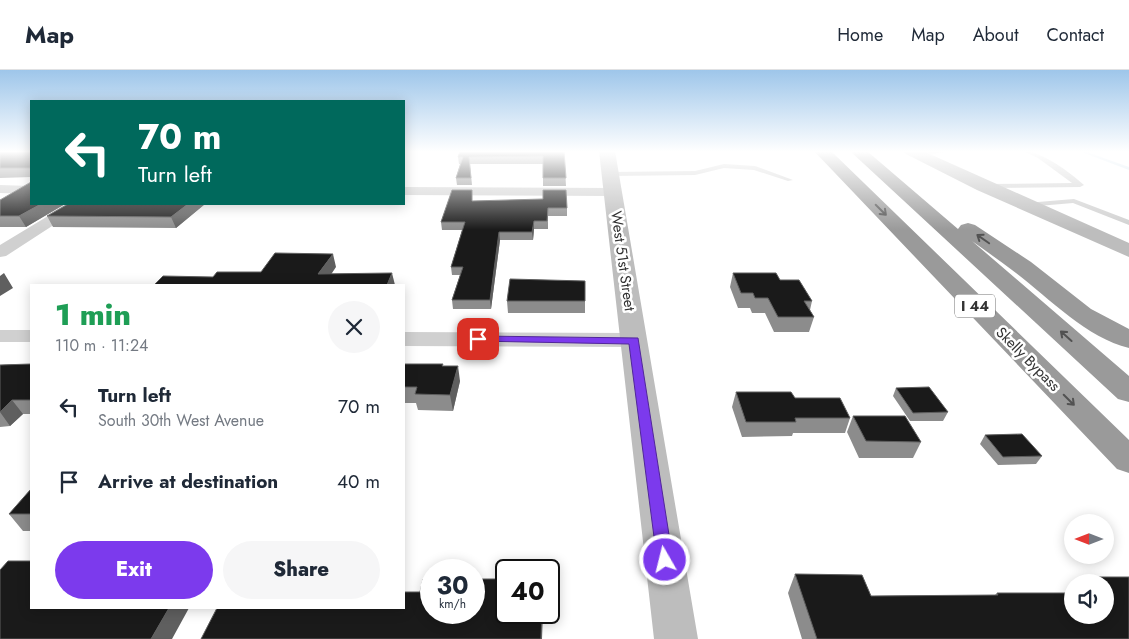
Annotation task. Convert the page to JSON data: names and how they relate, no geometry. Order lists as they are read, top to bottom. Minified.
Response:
{"streets":{"highway":["I 44","Skelly Bypass"],"street":["West 51st Street"]},"north":"left","page":{"header":"Map","nav":["Home","Map","About","Contact"],"turn":["70 m","Turn left"],"heading":["1 min","110 m · 11:24"],"list":[{"name":"Turn left","note":"South 30th West Avenue","value":"70 m"},{"name":"Arrive at destination","value":"40 m"}],"buttons":["Exit","Share"],"speed":"30 km/h","limit":"40"}}
